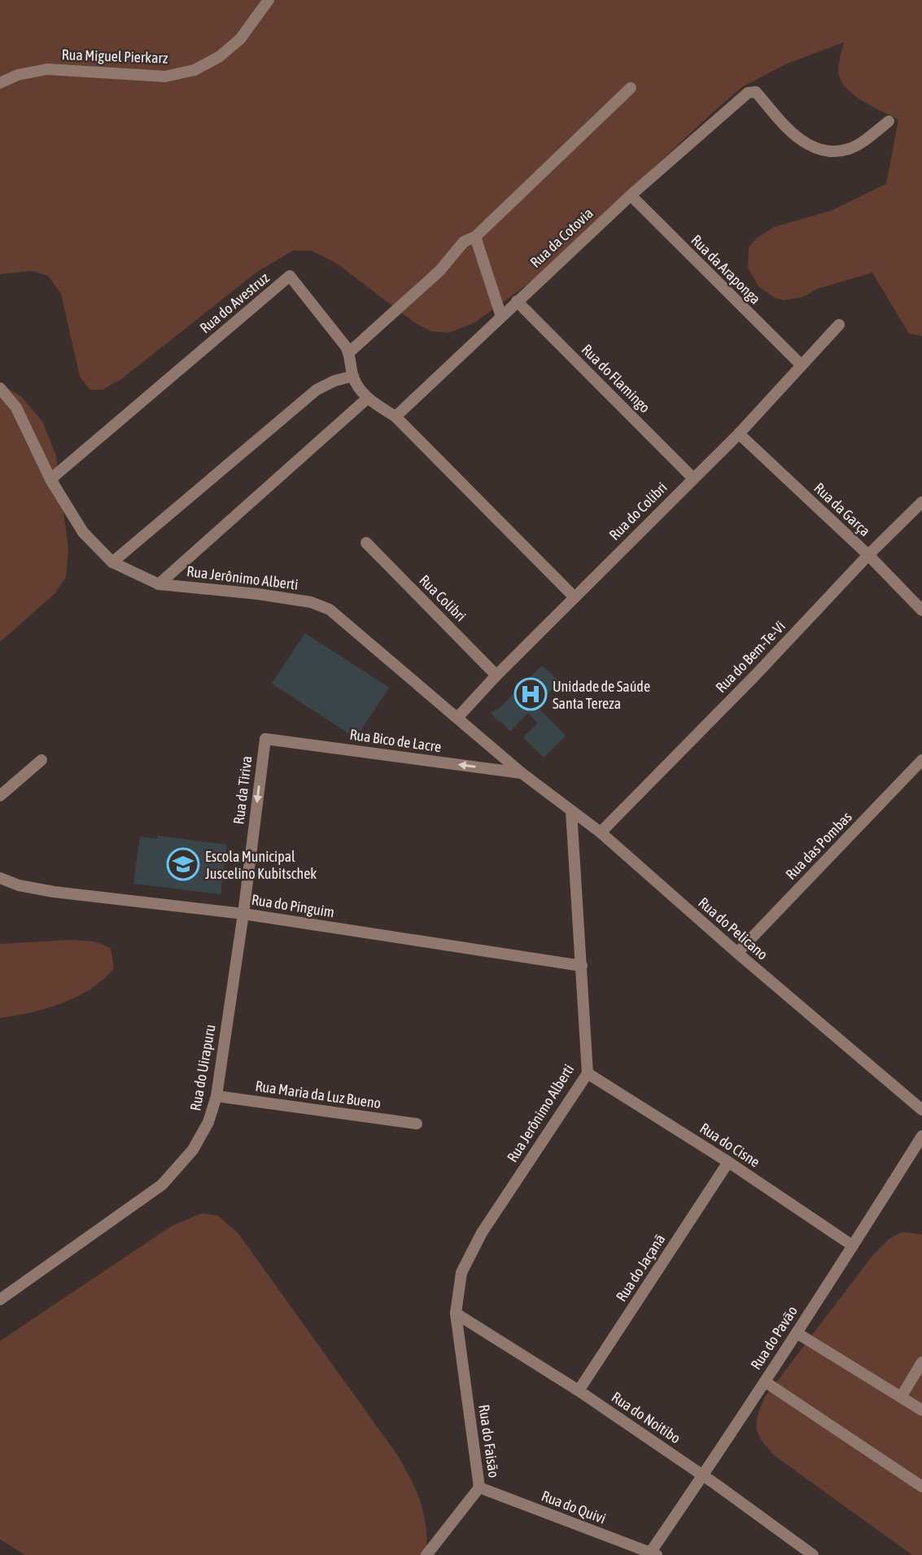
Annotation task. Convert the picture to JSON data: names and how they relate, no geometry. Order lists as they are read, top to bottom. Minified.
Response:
{"streets":{"street":["Rua Miguel Pierkarz","Rua da Cotovia","Rua da Araponga","Rua do Avestruz","Rua do Flamingo","Rua da Garça","Rua do Colibri","Rua Jerônimo Alberti","Rua Colibri","Rua do Bem-Te-Vi","Rua Bico de Lacre","Rua da Tiriva","Rua das Pombas","Rua do Pinguim","Rua do Pelicano","Rua do Uirapuru","Rua Maria da Luz Bueno","Rua do Cisne","Rua do Jaçanã","Rua do Pavão","Rua do Noitibo","Rua do Faisão","Rua do Quivi"]},"crossings":[["Rua da Cotovia","Rua da Araponga"],["Rua da Cotovia","Rua do Avestruz"],["Rua da Cotovia","Rua do Flamingo"],["Rua da Araponga","Rua do Colibri"],["Rua do Avestruz","Rua do Colibri"],["Rua do Avestruz","Rua Jerônimo Alberti"],["Rua do Flamingo","Rua do Colibri"],["Rua da Garça","Rua do Colibri"],["Rua da Garça","Rua do Bem-Te-Vi"],["Rua do Colibri","Rua Jerônimo Alberti"],["Rua do Colibri","Rua Colibri"],["Rua Jerônimo Alberti","Rua Bico de Lacre"],["Rua Jerônimo Alberti","Rua do Pinguim"],["Rua Jerônimo Alberti","Rua do Pelicano"],["Rua Jerônimo Alberti","Rua do Cisne"],["Rua Jerônimo Alberti","Rua do Noitibo"],["Rua Jerônimo Alberti","Rua do Faisão"],["Rua do Bem-Te-Vi","Rua do Pelicano"],["Rua Bico de Lacre","Rua da Tiriva"],["Rua Bico de Lacre","Rua do Pelicano"],["Rua da Tiriva","Rua do Pinguim"],["Rua da Tiriva","Rua do Uirapuru"],["Rua das Pombas","Rua do Pelicano"],["Rua do Pinguim","Rua do Uirapuru"],["Rua do Uirapuru","Rua Maria da Luz Bueno"],["Rua do Cisne","Rua do Jaçanã"],["Rua do Cisne","Rua do Pavão"],["Rua do Jaçanã","Rua do Noitibo"],["Rua do Pavão","Rua do Noitibo"],["Rua do Pavão","Rua do Quivi"],["Rua do Noitibo","Rua do Faisão"],["Rua do Faisão","Rua do Quivi"]],"one_way":["Rua Bico de Lacre","Rua da Tiriva"],"places":{"hospital":["Unidade de Saúde Santa Tereza"],"school or university":["Escola Municipal Juscelino Kubitschek"]}}
